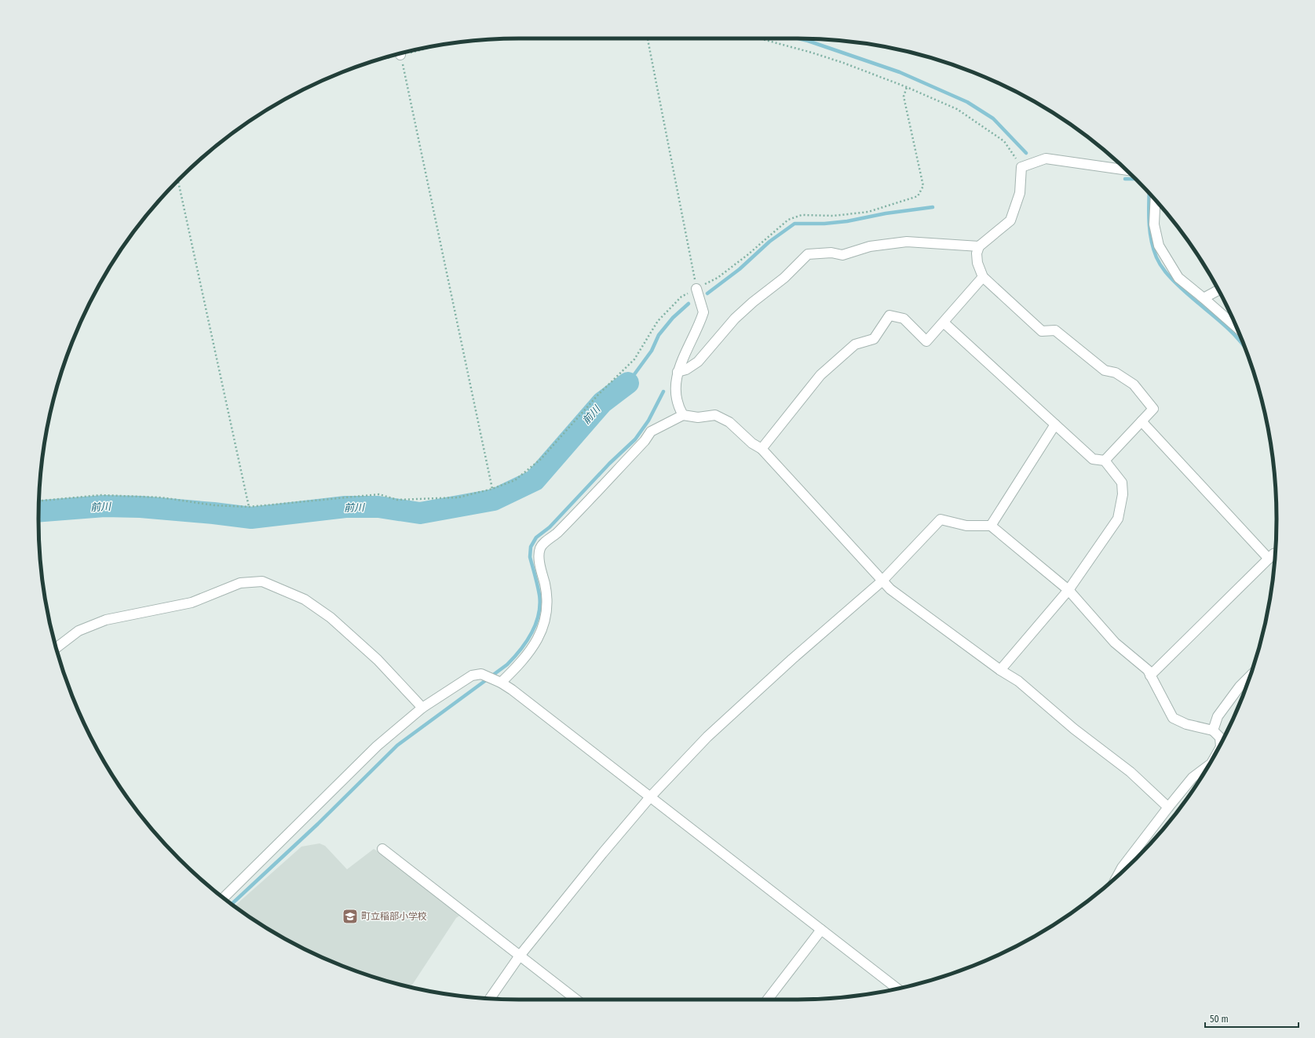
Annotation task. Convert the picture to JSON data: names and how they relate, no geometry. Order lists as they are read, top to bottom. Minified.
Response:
{"water":["前川"],"places":{"school or university":["町立稲部小学校"]},"scale_bar":"50 m"}
